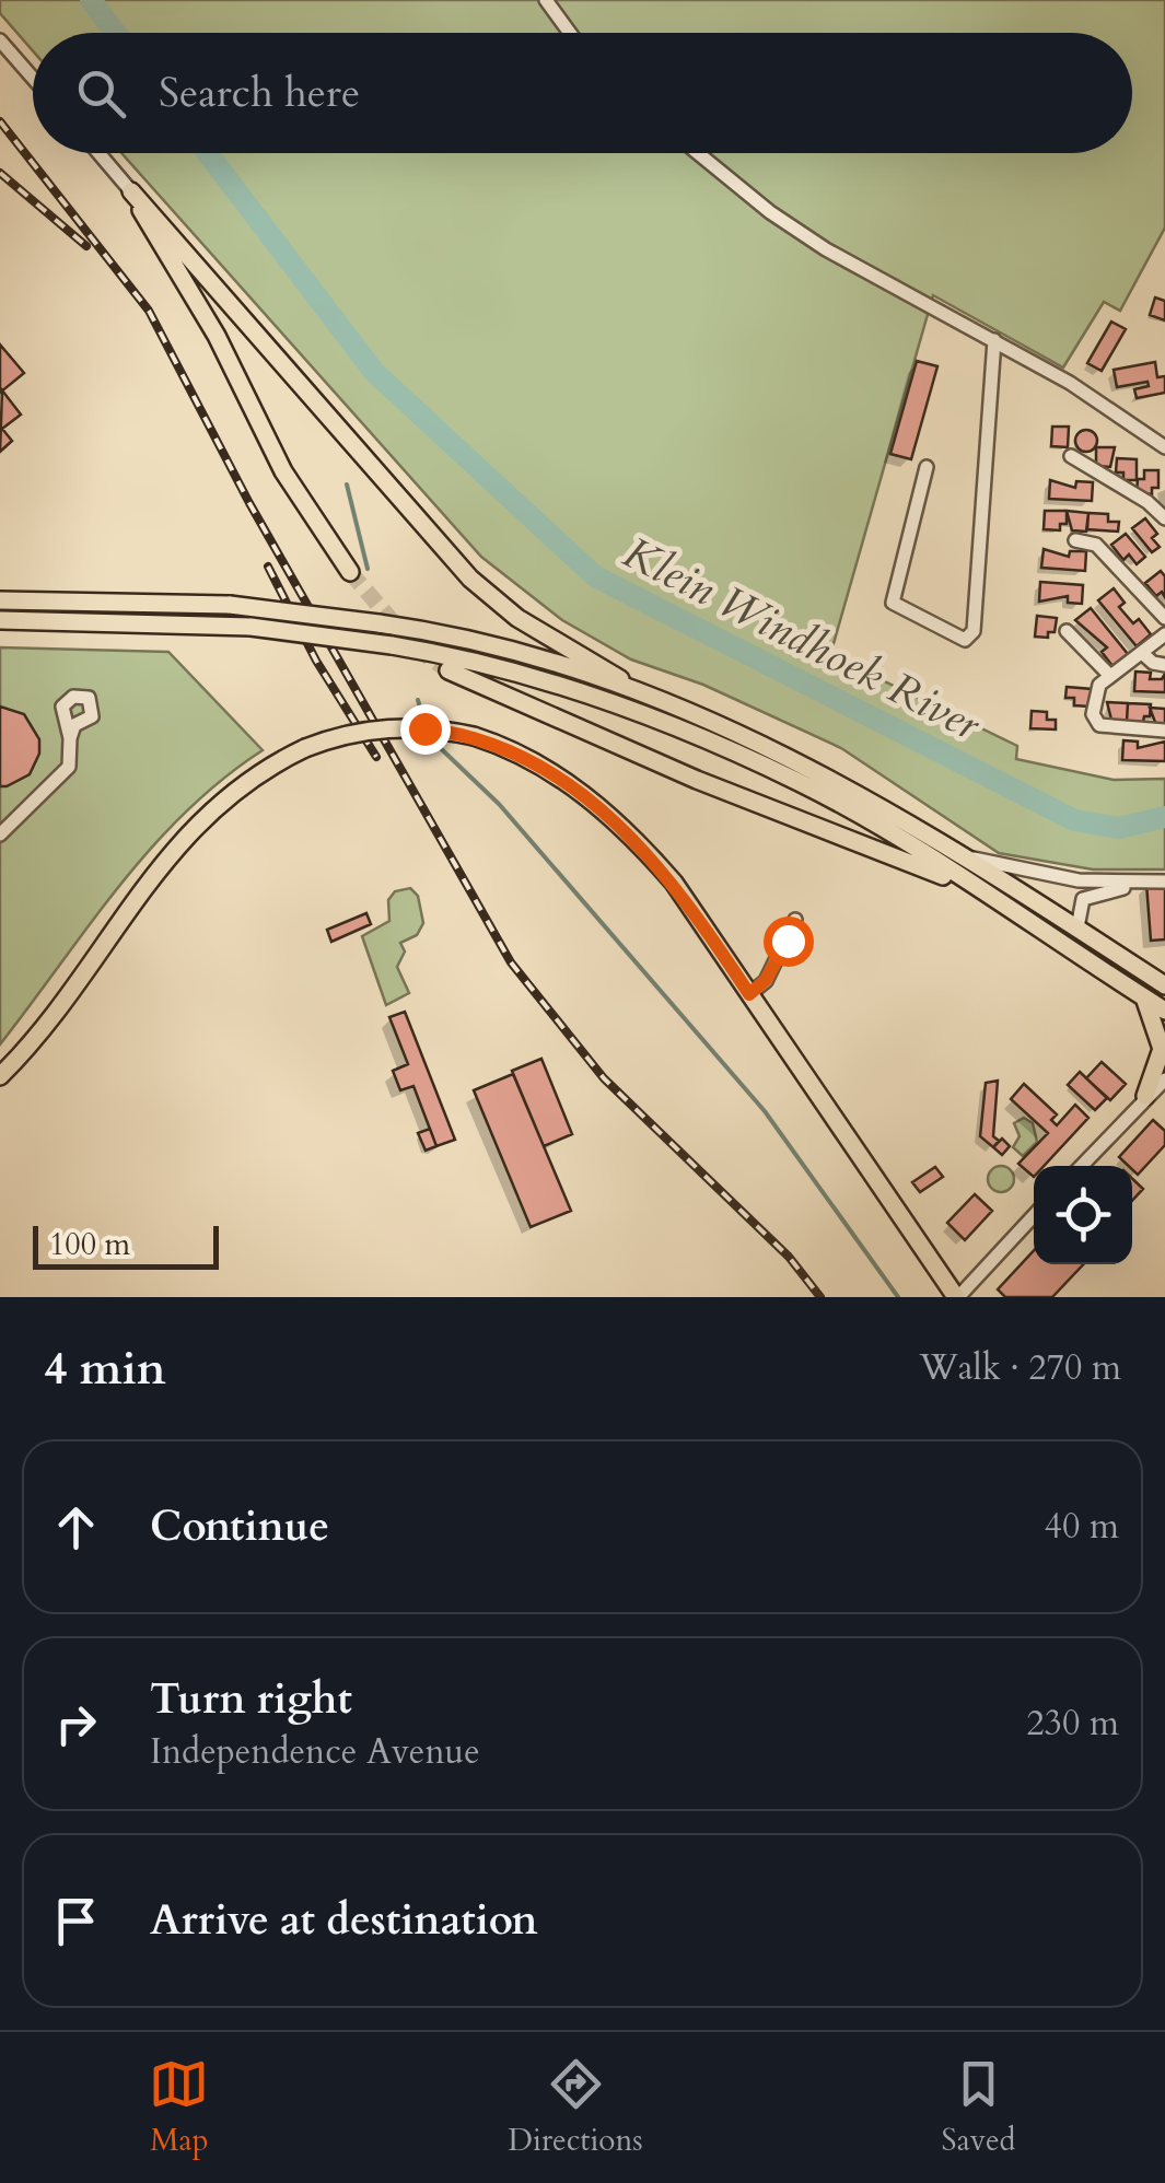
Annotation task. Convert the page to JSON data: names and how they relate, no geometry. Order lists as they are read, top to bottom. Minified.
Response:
{"water":["Klein Windhoek River"],"scale_bar":"100 m","page":{"search":"Search here","scale":"100 m","heading":["4 min","Walk · 270 m"],"list":[["Continue","40 m"],["Turn right","Independence Avenue","230 m"],"Arrive at destination"],"nav":["Map","Directions","Saved"]}}
